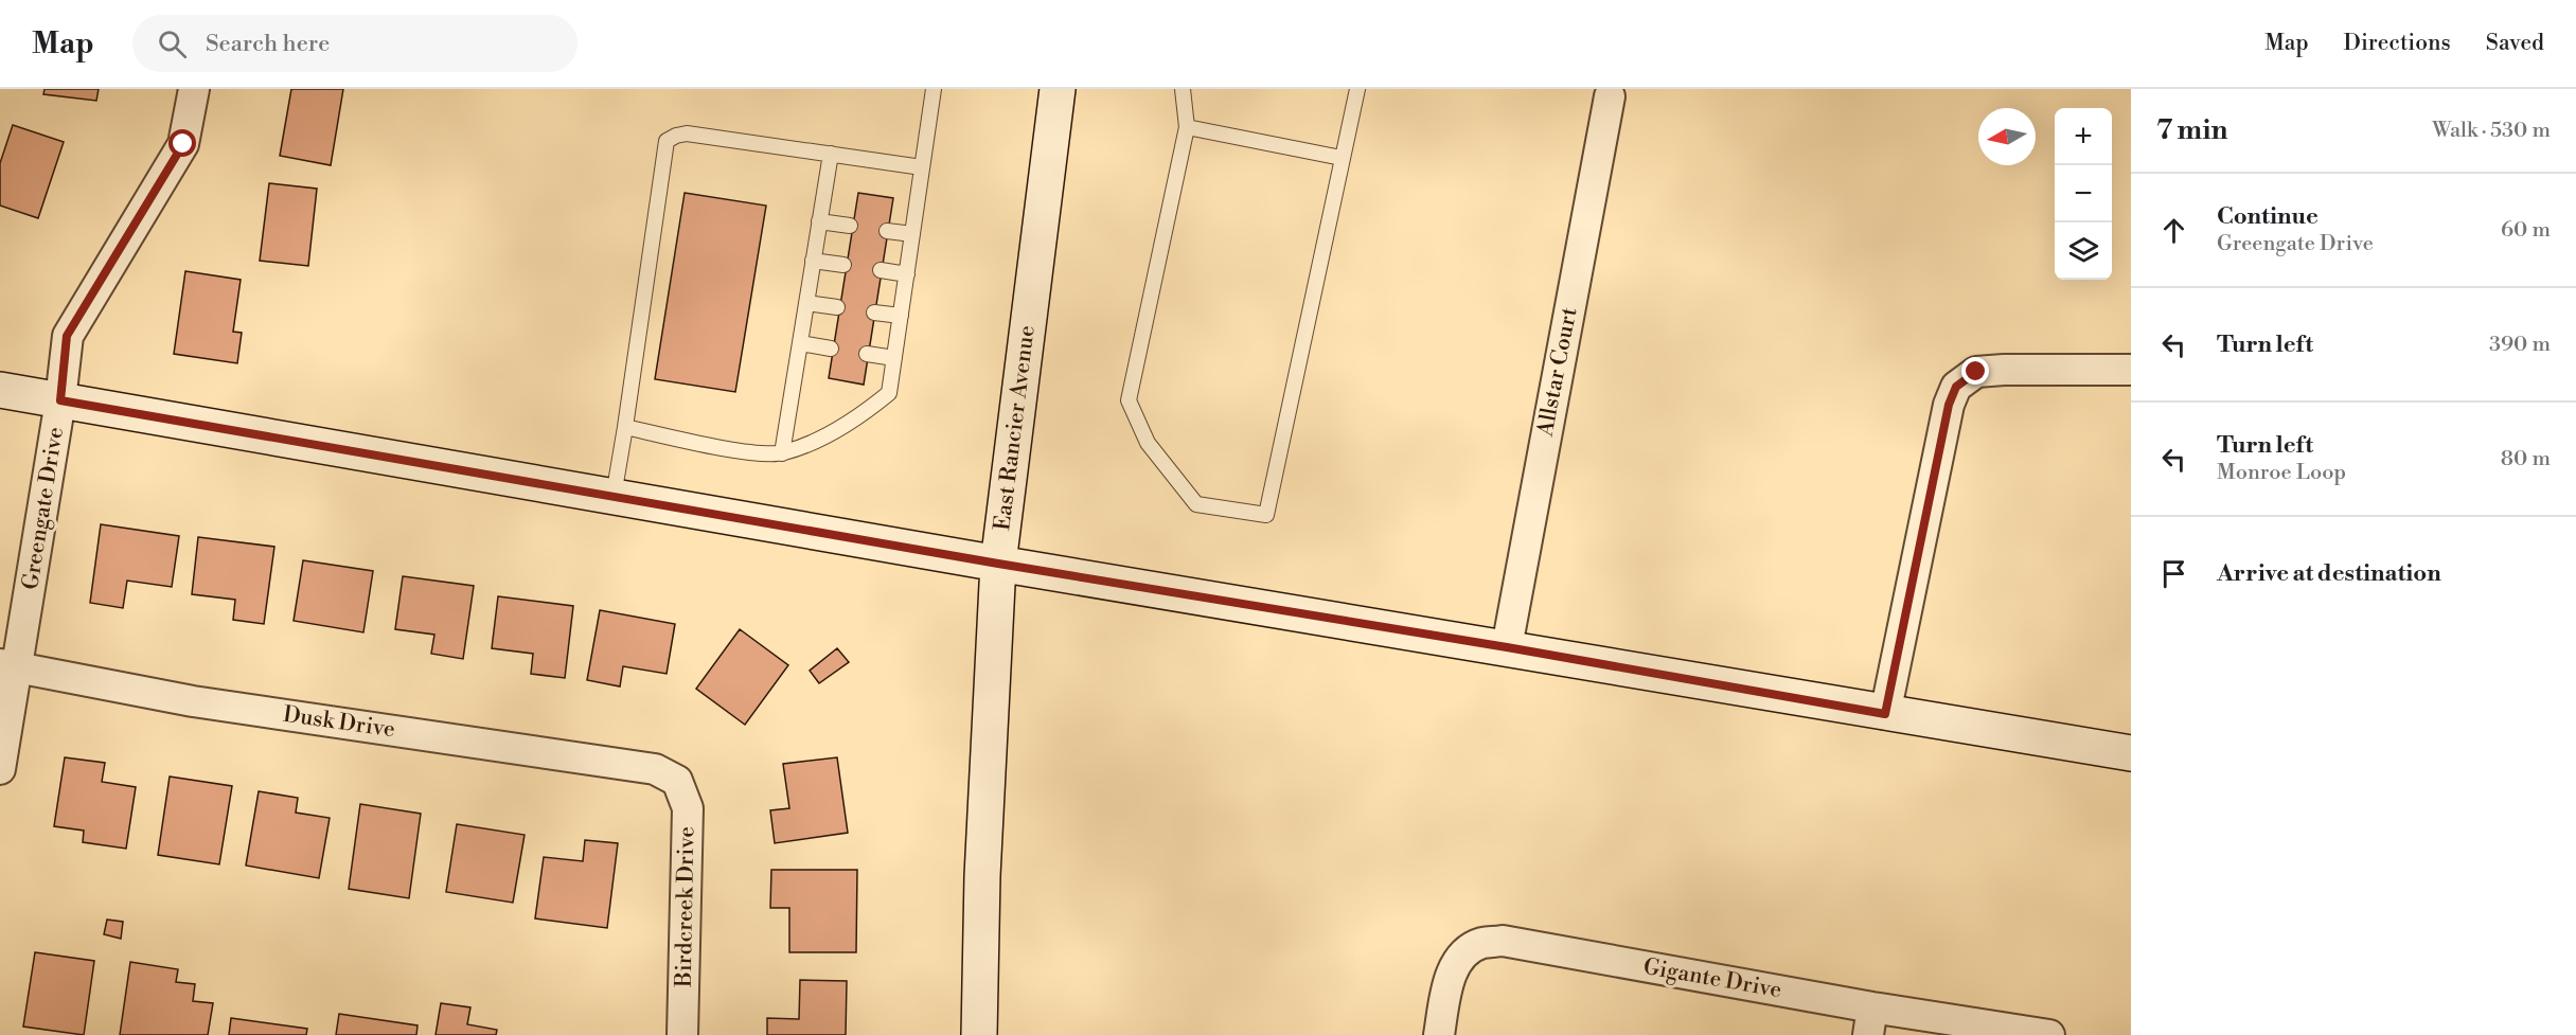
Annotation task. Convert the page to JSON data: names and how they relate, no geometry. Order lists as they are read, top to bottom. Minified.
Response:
{"streets":{"street":["Allstar Court","East Rancier Avenue","Greengate Drive","Dusk Drive","Birdcreek Drive","Gigante Drive"]},"crossings":[["Greengate Drive","Dusk Drive"],["Dusk Drive","Birdcreek Drive"]],"north":"left","page":{"header":"Map","search":"Search here","nav":["Map","Directions","Saved"],"heading":["7 min","Walk · 530 m"],"map_buttons":["+","−"],"list":[["Continue","Greengate Drive","60 m"],["Turn left","390 m"],["Turn left","Monroe Loop","80 m"],"Arrive at destination"]}}
